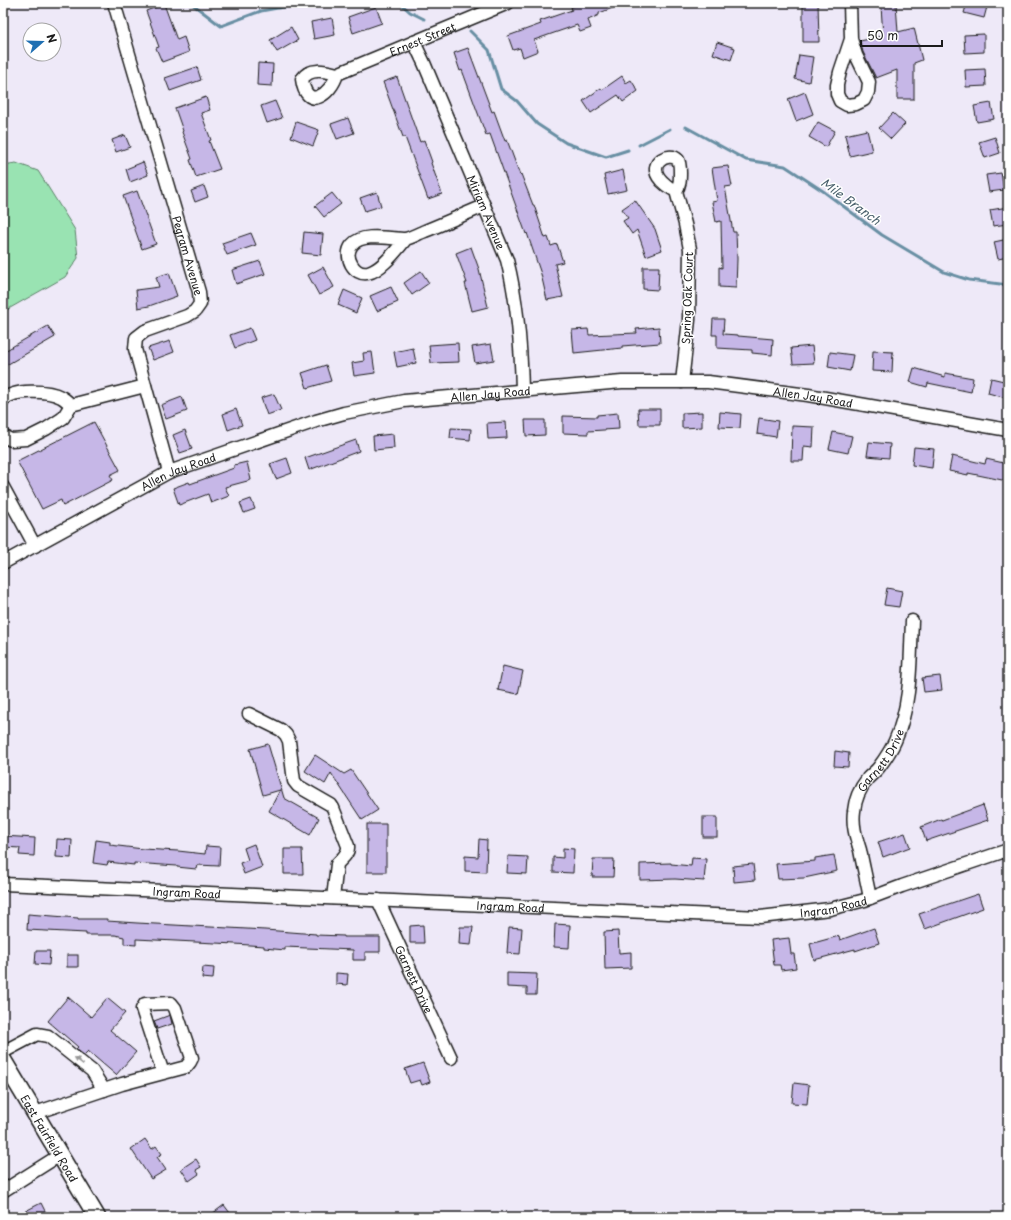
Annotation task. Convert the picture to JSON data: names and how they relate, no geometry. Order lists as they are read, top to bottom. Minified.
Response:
{"streets":{"main road":["East Fairfield Road"],"street":["Ernest Street","Miriam Avenue","Pegram Avenue","Spring Oak Court","Allen Jay Road","Garnett Drive","Ingram Road"]},"crossings":[["Ernest Street","Miriam Avenue"],["Miriam Avenue","Allen Jay Road"],["Pegram Avenue","Allen Jay Road"],["Spring Oak Court","Allen Jay Road"],["Garnett Drive","Ingram Road"]],"water":["Mile Branch"],"scale_bar":"50 m","north":"right"}
